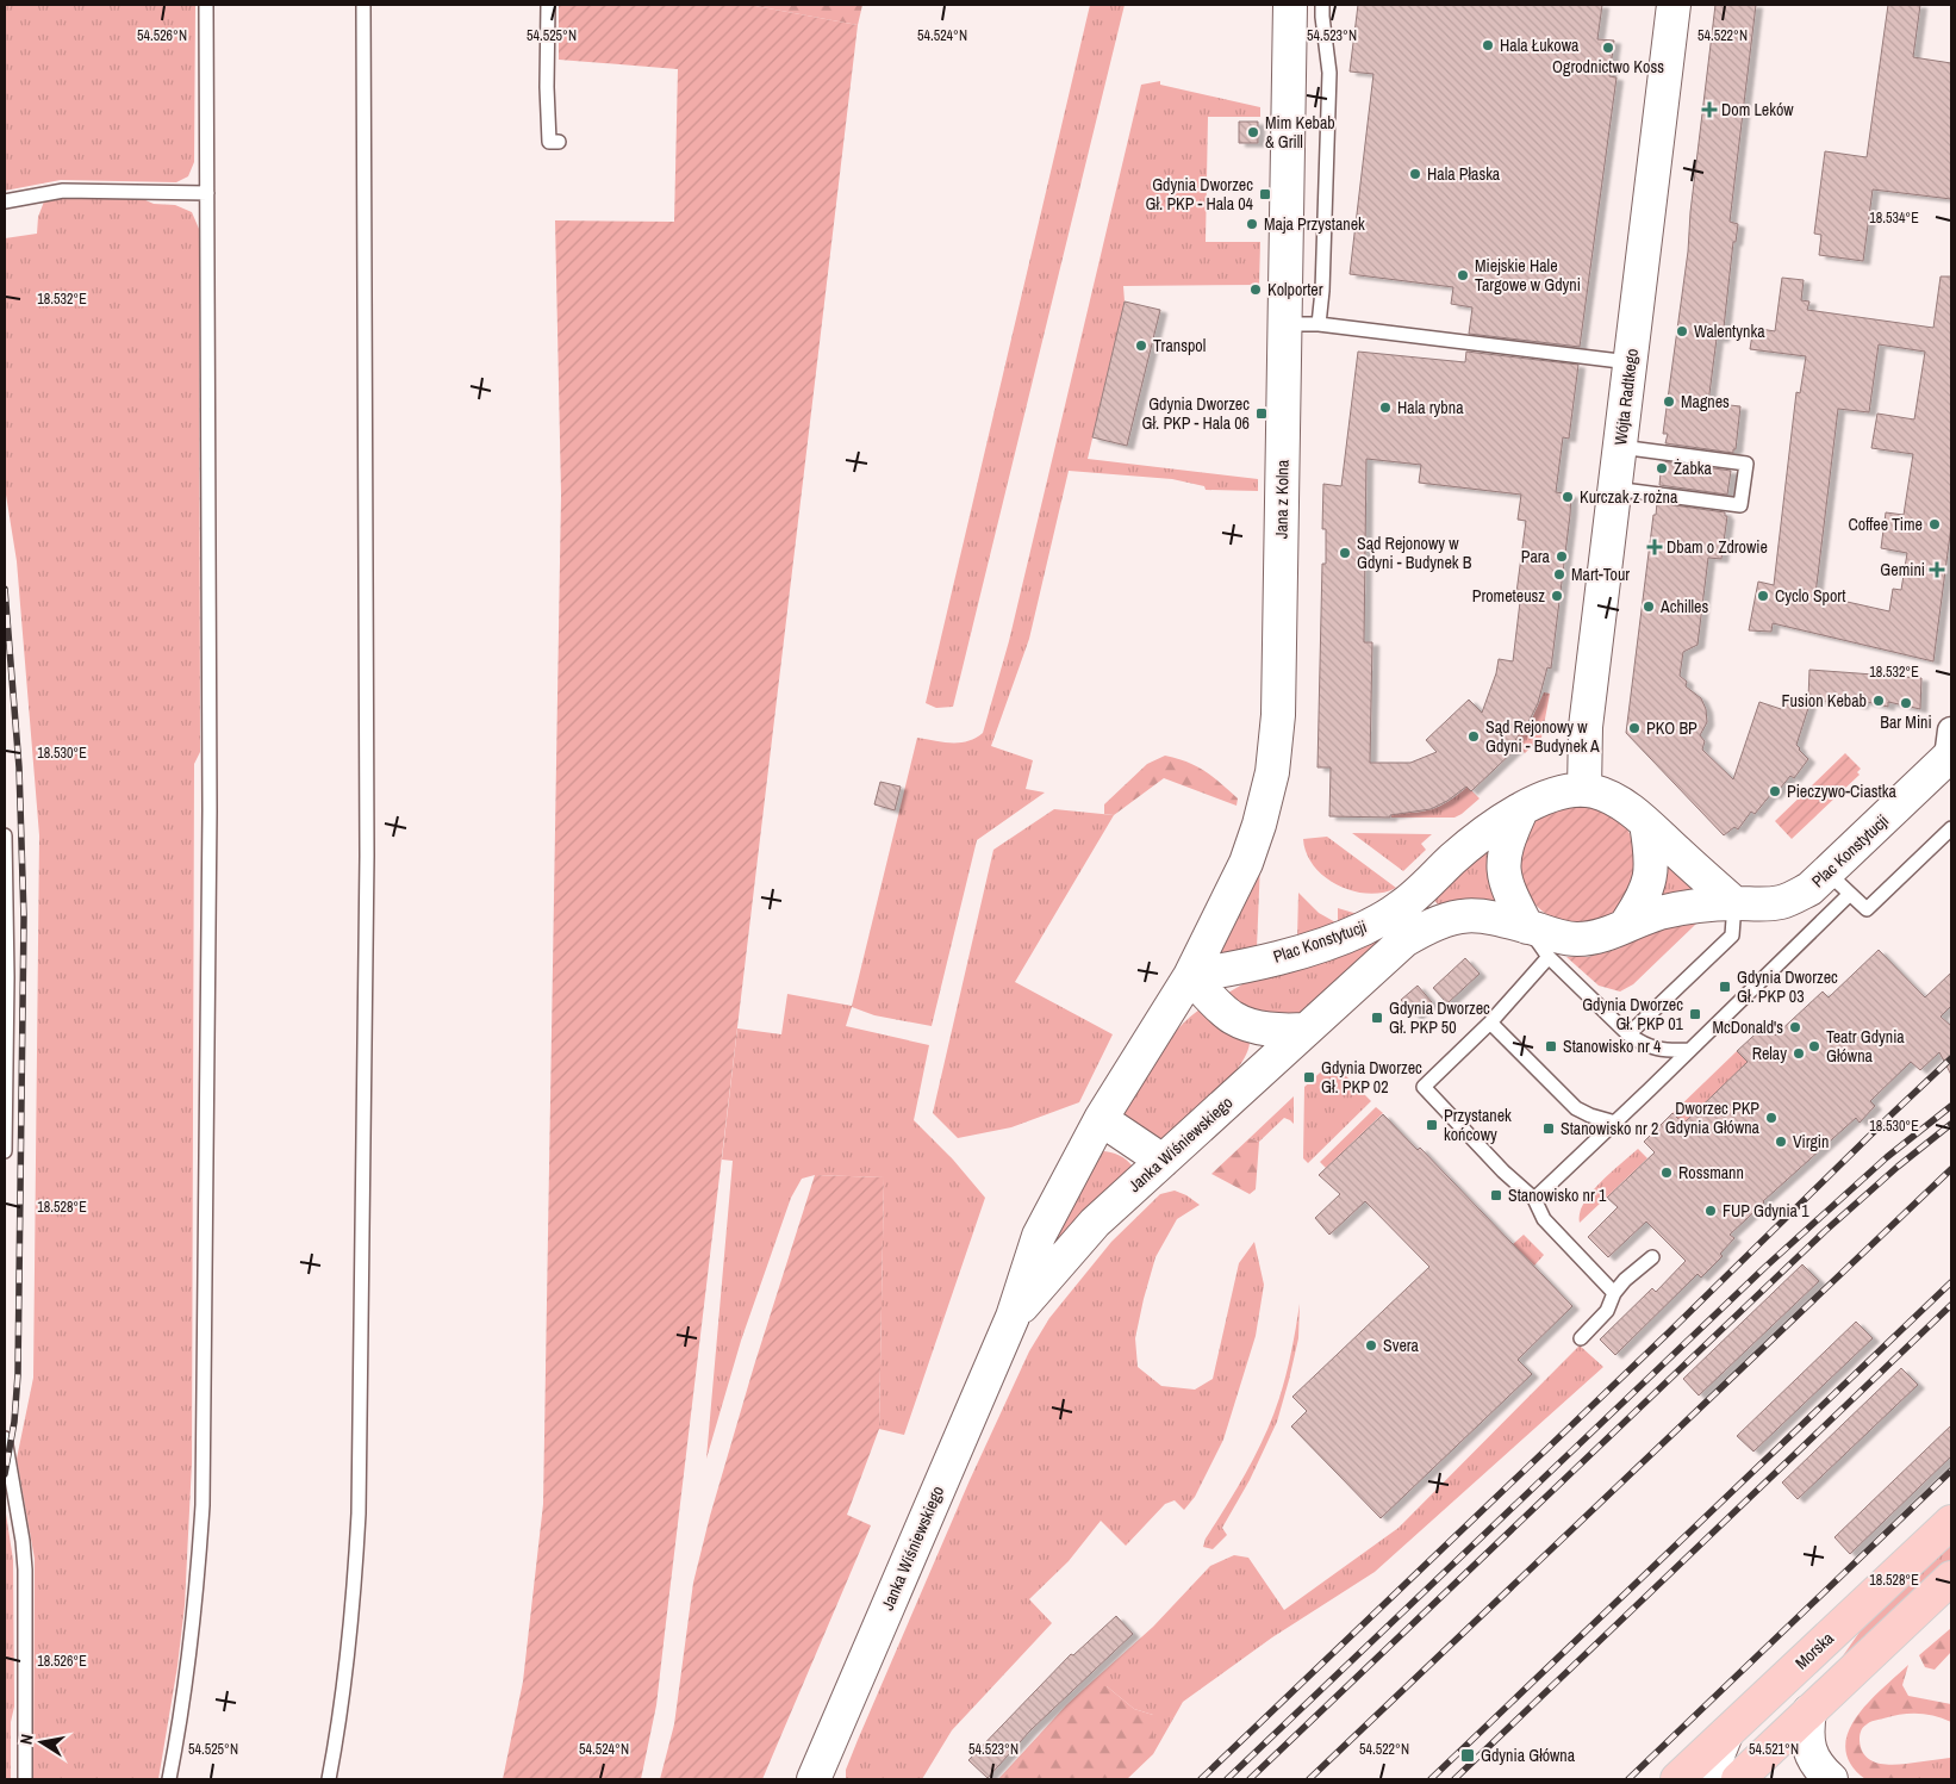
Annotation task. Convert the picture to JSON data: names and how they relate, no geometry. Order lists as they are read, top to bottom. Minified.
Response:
{"streets":{"main road":["Wójta Radtkego","Jana z Kolna","Plac Konstytucji","Janka Wiśniewskiego","Morska"]},"crossings":[["Wójta Radtkego","Plac Konstytucji"],["Jana z Kolna","Plac Konstytucji"],["Jana z Kolna","Janka Wiśniewskiego"],["Plac Konstytucji","Janka Wiśniewskiego"]],"places":{"other":["Hala Łukowa","Ogrodnictwo Koss","Mim Kebab & Grill","Hala Płaska","Maja Przystanek","Miejskie Hale Targowe w Gdyni","Kolporter","Walentynka","Transpol","Magnes","Hala rybna","Żabka","Kurczak z rożna","Coffee Time","Sąd Rejonowy w Gdyni - Budynek B","Para","Mart-Tour","Prometeusz","Cyclo Sport","Achilles","Fusion Kebab","Bar Mini","PKO BP","Sąd Rejonowy w Gdyni - Budynek A","Pieczywo-Ciastka","McDonald's","Teatr Gdynia Główna","Relay","Dworzec PKP Gdynia Główna","Virgin","Rossmann","FUP Gdynia 1","Svera"],"health":["Dom Leków","Dbam o Zdrowie","Gemini"],"transit":["Gdynia Dworzec Gł. PKP - Hala 04","Gdynia Dworzec Gł. PKP - Hala 06","Gdynia Dworzec Gł. PKP 03","Gdynia Dworzec Gł. PKP 01","Gdynia Dworzec Gł. PKP 50","Stanowisko nr 4","Gdynia Dworzec Gł. PKP 02","Przystanek końcowy","Stanowisko nr 2","Stanowisko nr 1","Gdynia Główna"]},"north":"left","coordinates":["54.526°N","54.525°N","54.524°N","54.523°N","54.522°N","18.534°E","18.532°E","18.530°E","18.528°E","18.526°E","54.521°N"]}
